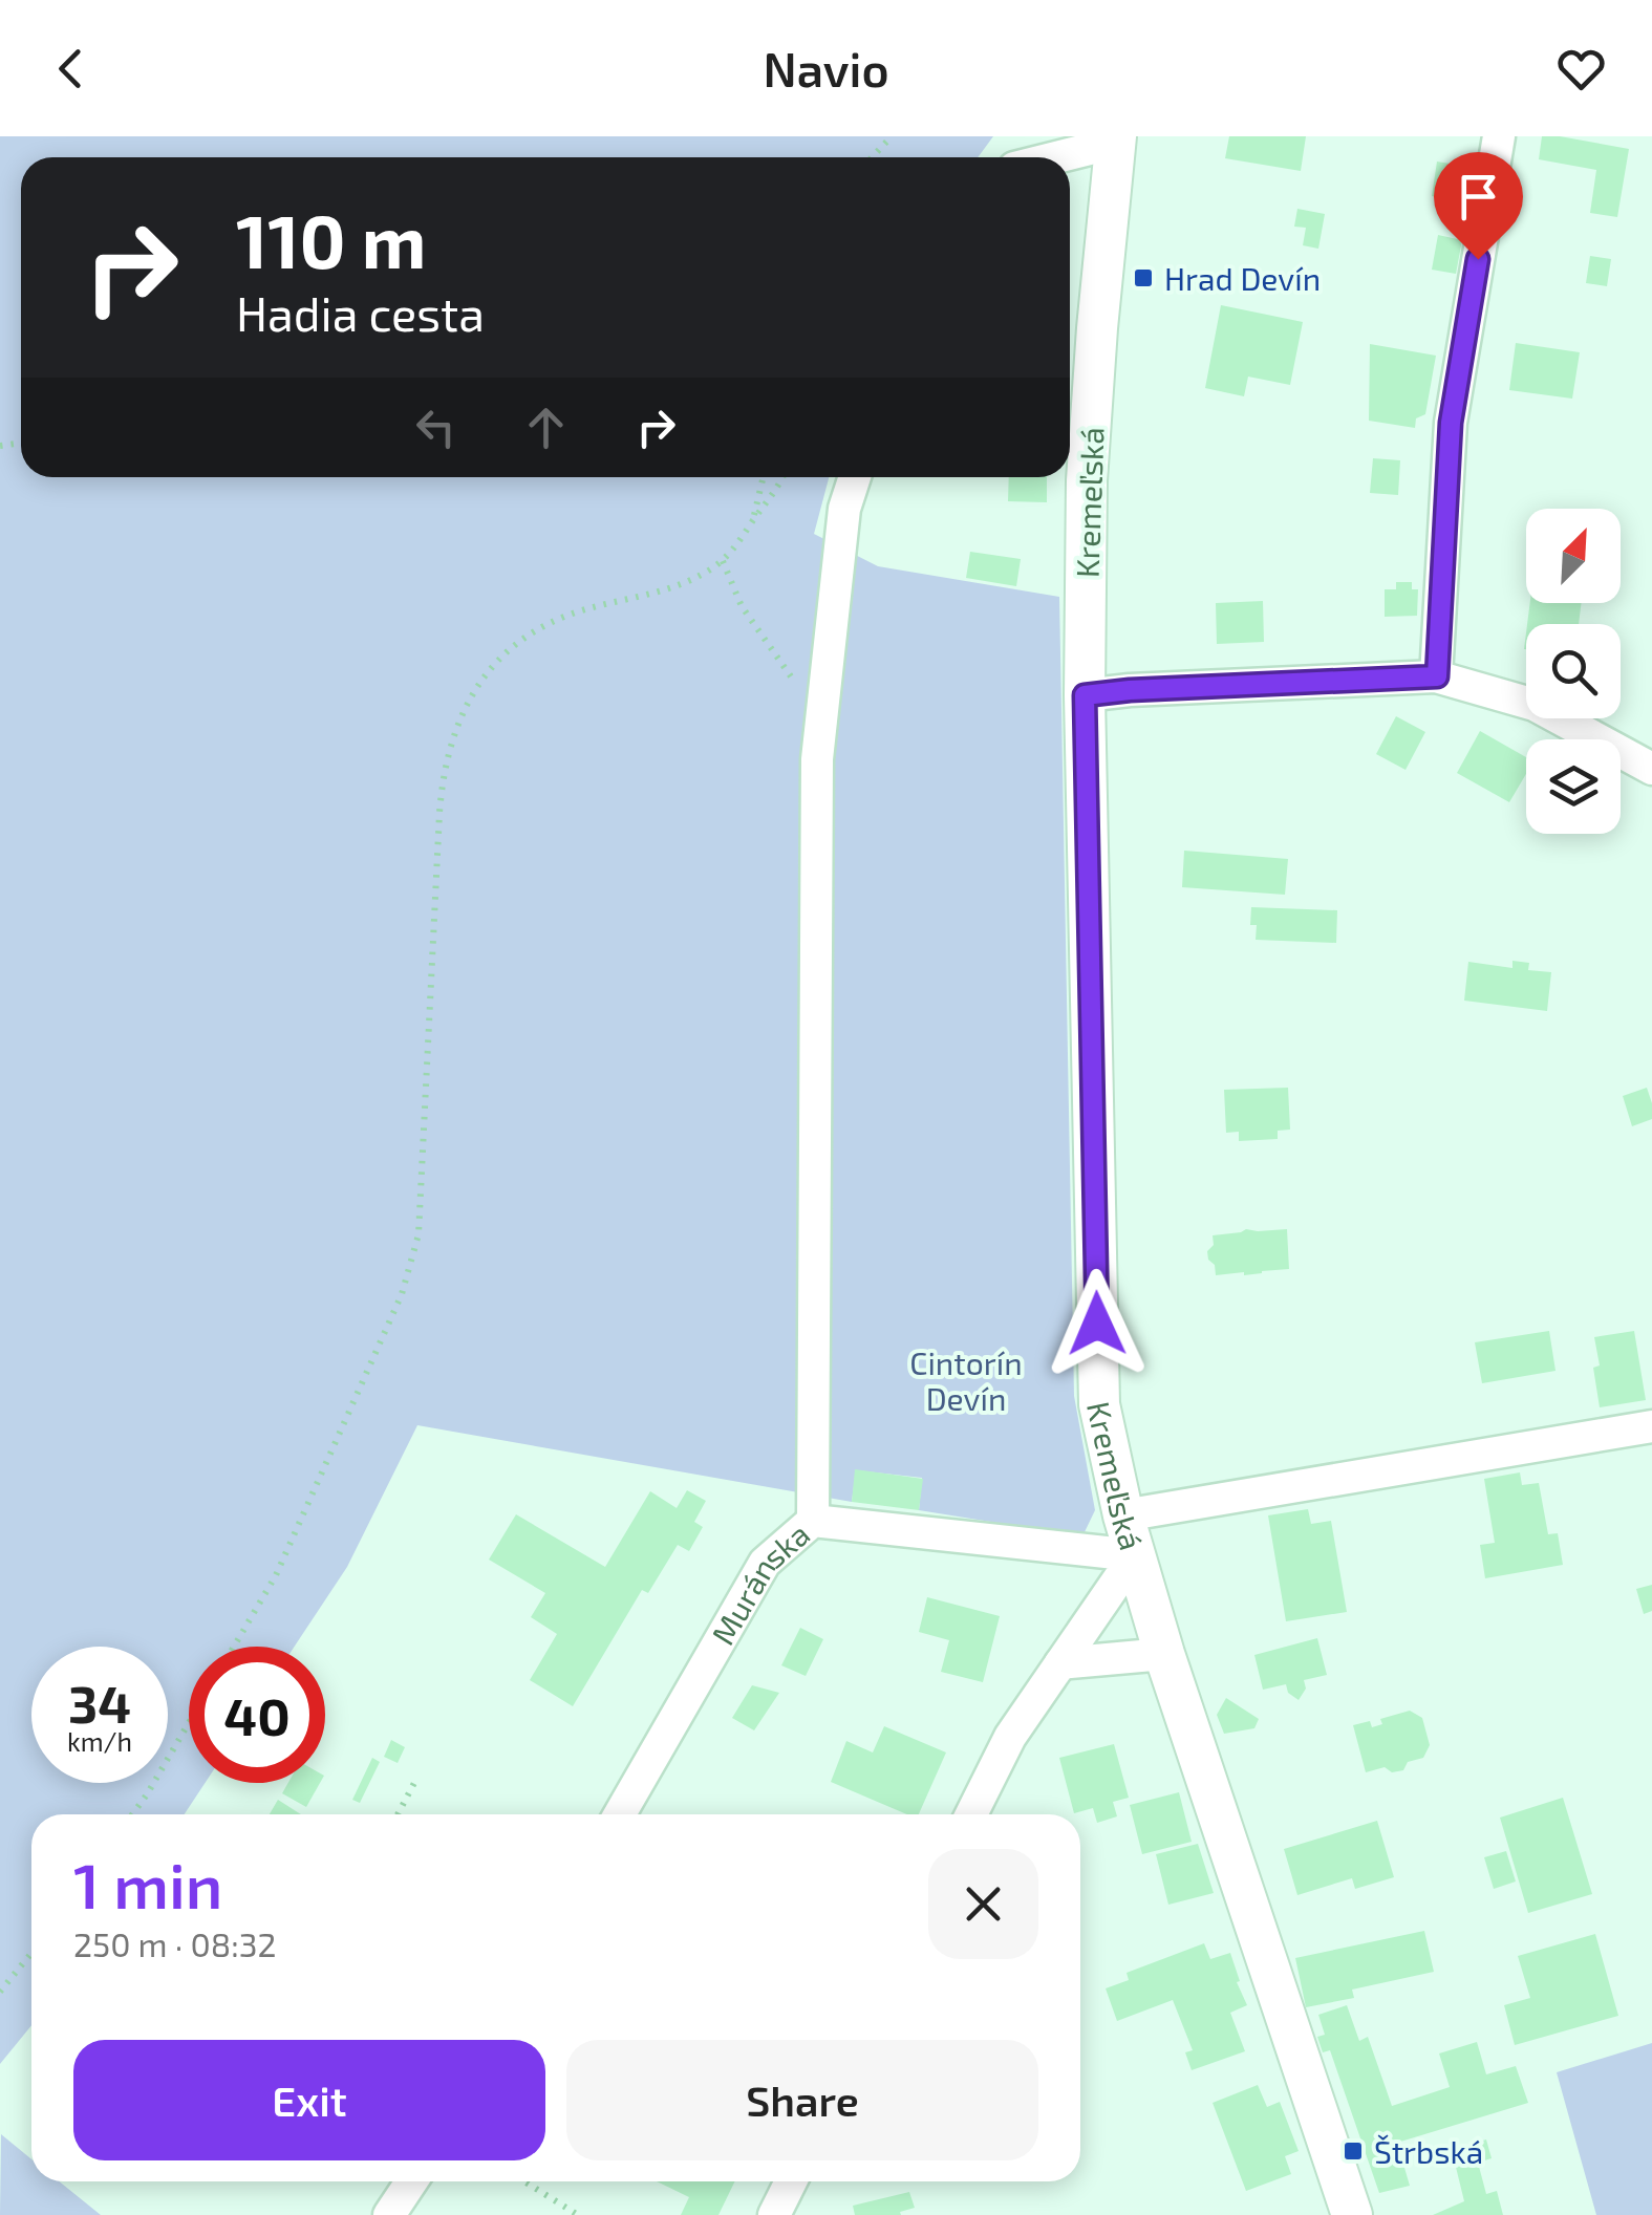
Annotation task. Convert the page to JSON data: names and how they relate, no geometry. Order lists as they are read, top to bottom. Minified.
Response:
{"streets":{"street":["Kremeľská","Muránska"]},"crossings":[["Kremeľská","Muránska"]],"parks":["Cintorín Devín"],"places":{"transit":["Hrad Devín","Štrbská"]},"north":"top right","page":{"header":"Navio","turn":["110 m","Hadia cesta"],"speed":"34 km/h","limit":"40","heading":["1 min","250 m · 08:32"],"buttons":["Exit","Share"]}}
